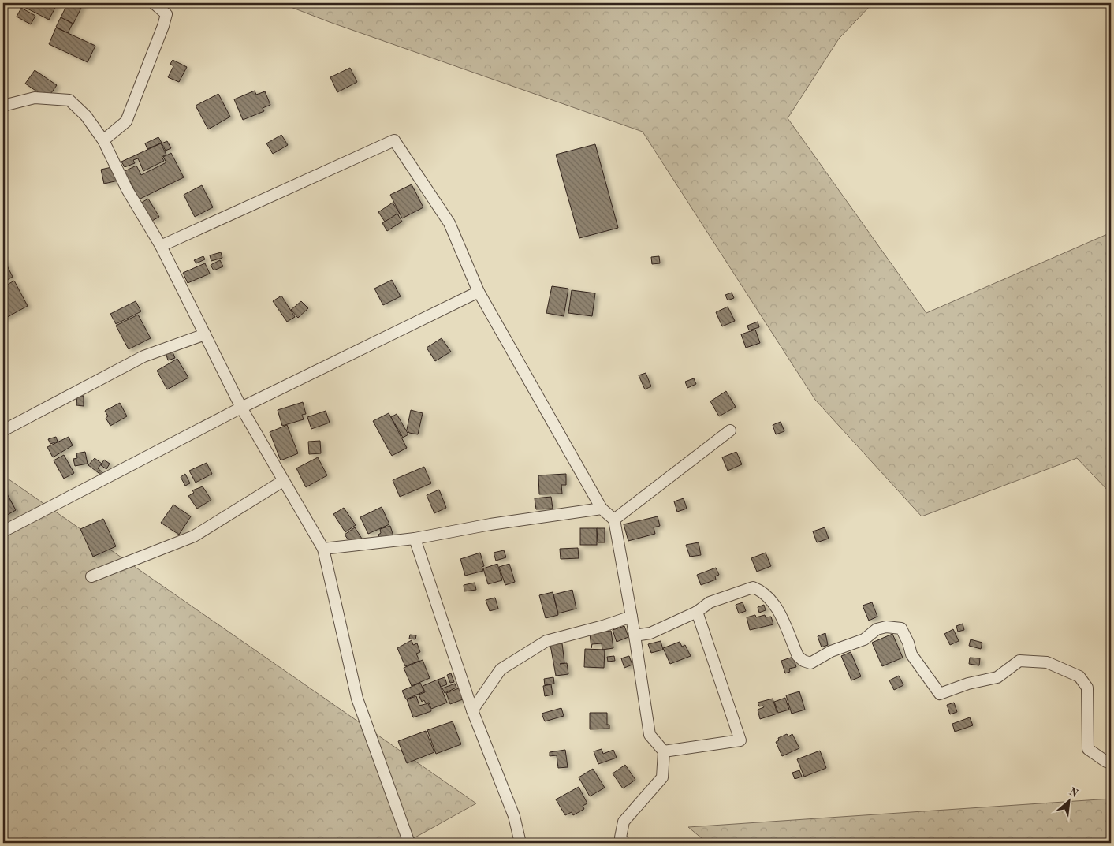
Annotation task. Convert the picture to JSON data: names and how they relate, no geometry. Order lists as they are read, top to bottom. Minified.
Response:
{"north":"top right"}
